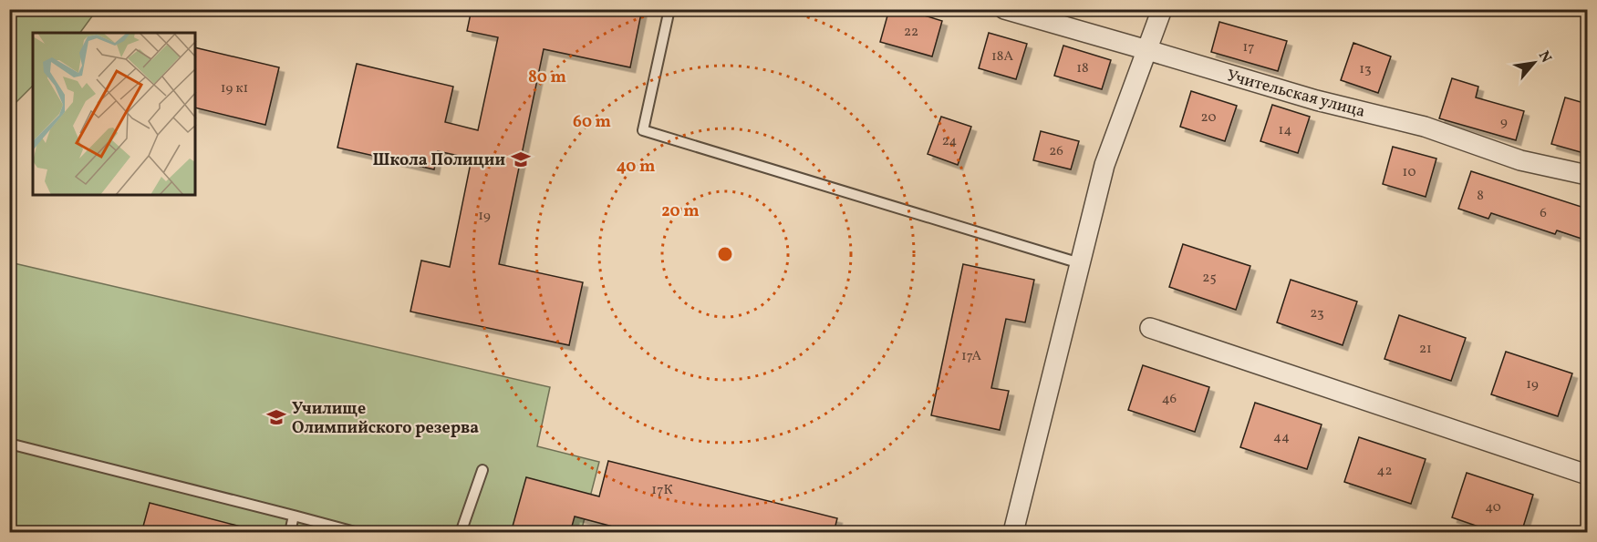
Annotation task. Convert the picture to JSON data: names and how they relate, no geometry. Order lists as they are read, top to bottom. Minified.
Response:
{"streets":{"street":["Учительская улица"]},"places":{"school or university":["Школа Полиции","Училище Олимпийского резерва"]},"house_numbers":["22","17","18А","18","13","19 к1","20","9","14","24","26","10","8","6","19","25","23","21","17А","19","46","44","42","17К","40"],"north":"top right","rings":["80 m","60 m","40 m","20 m"]}
